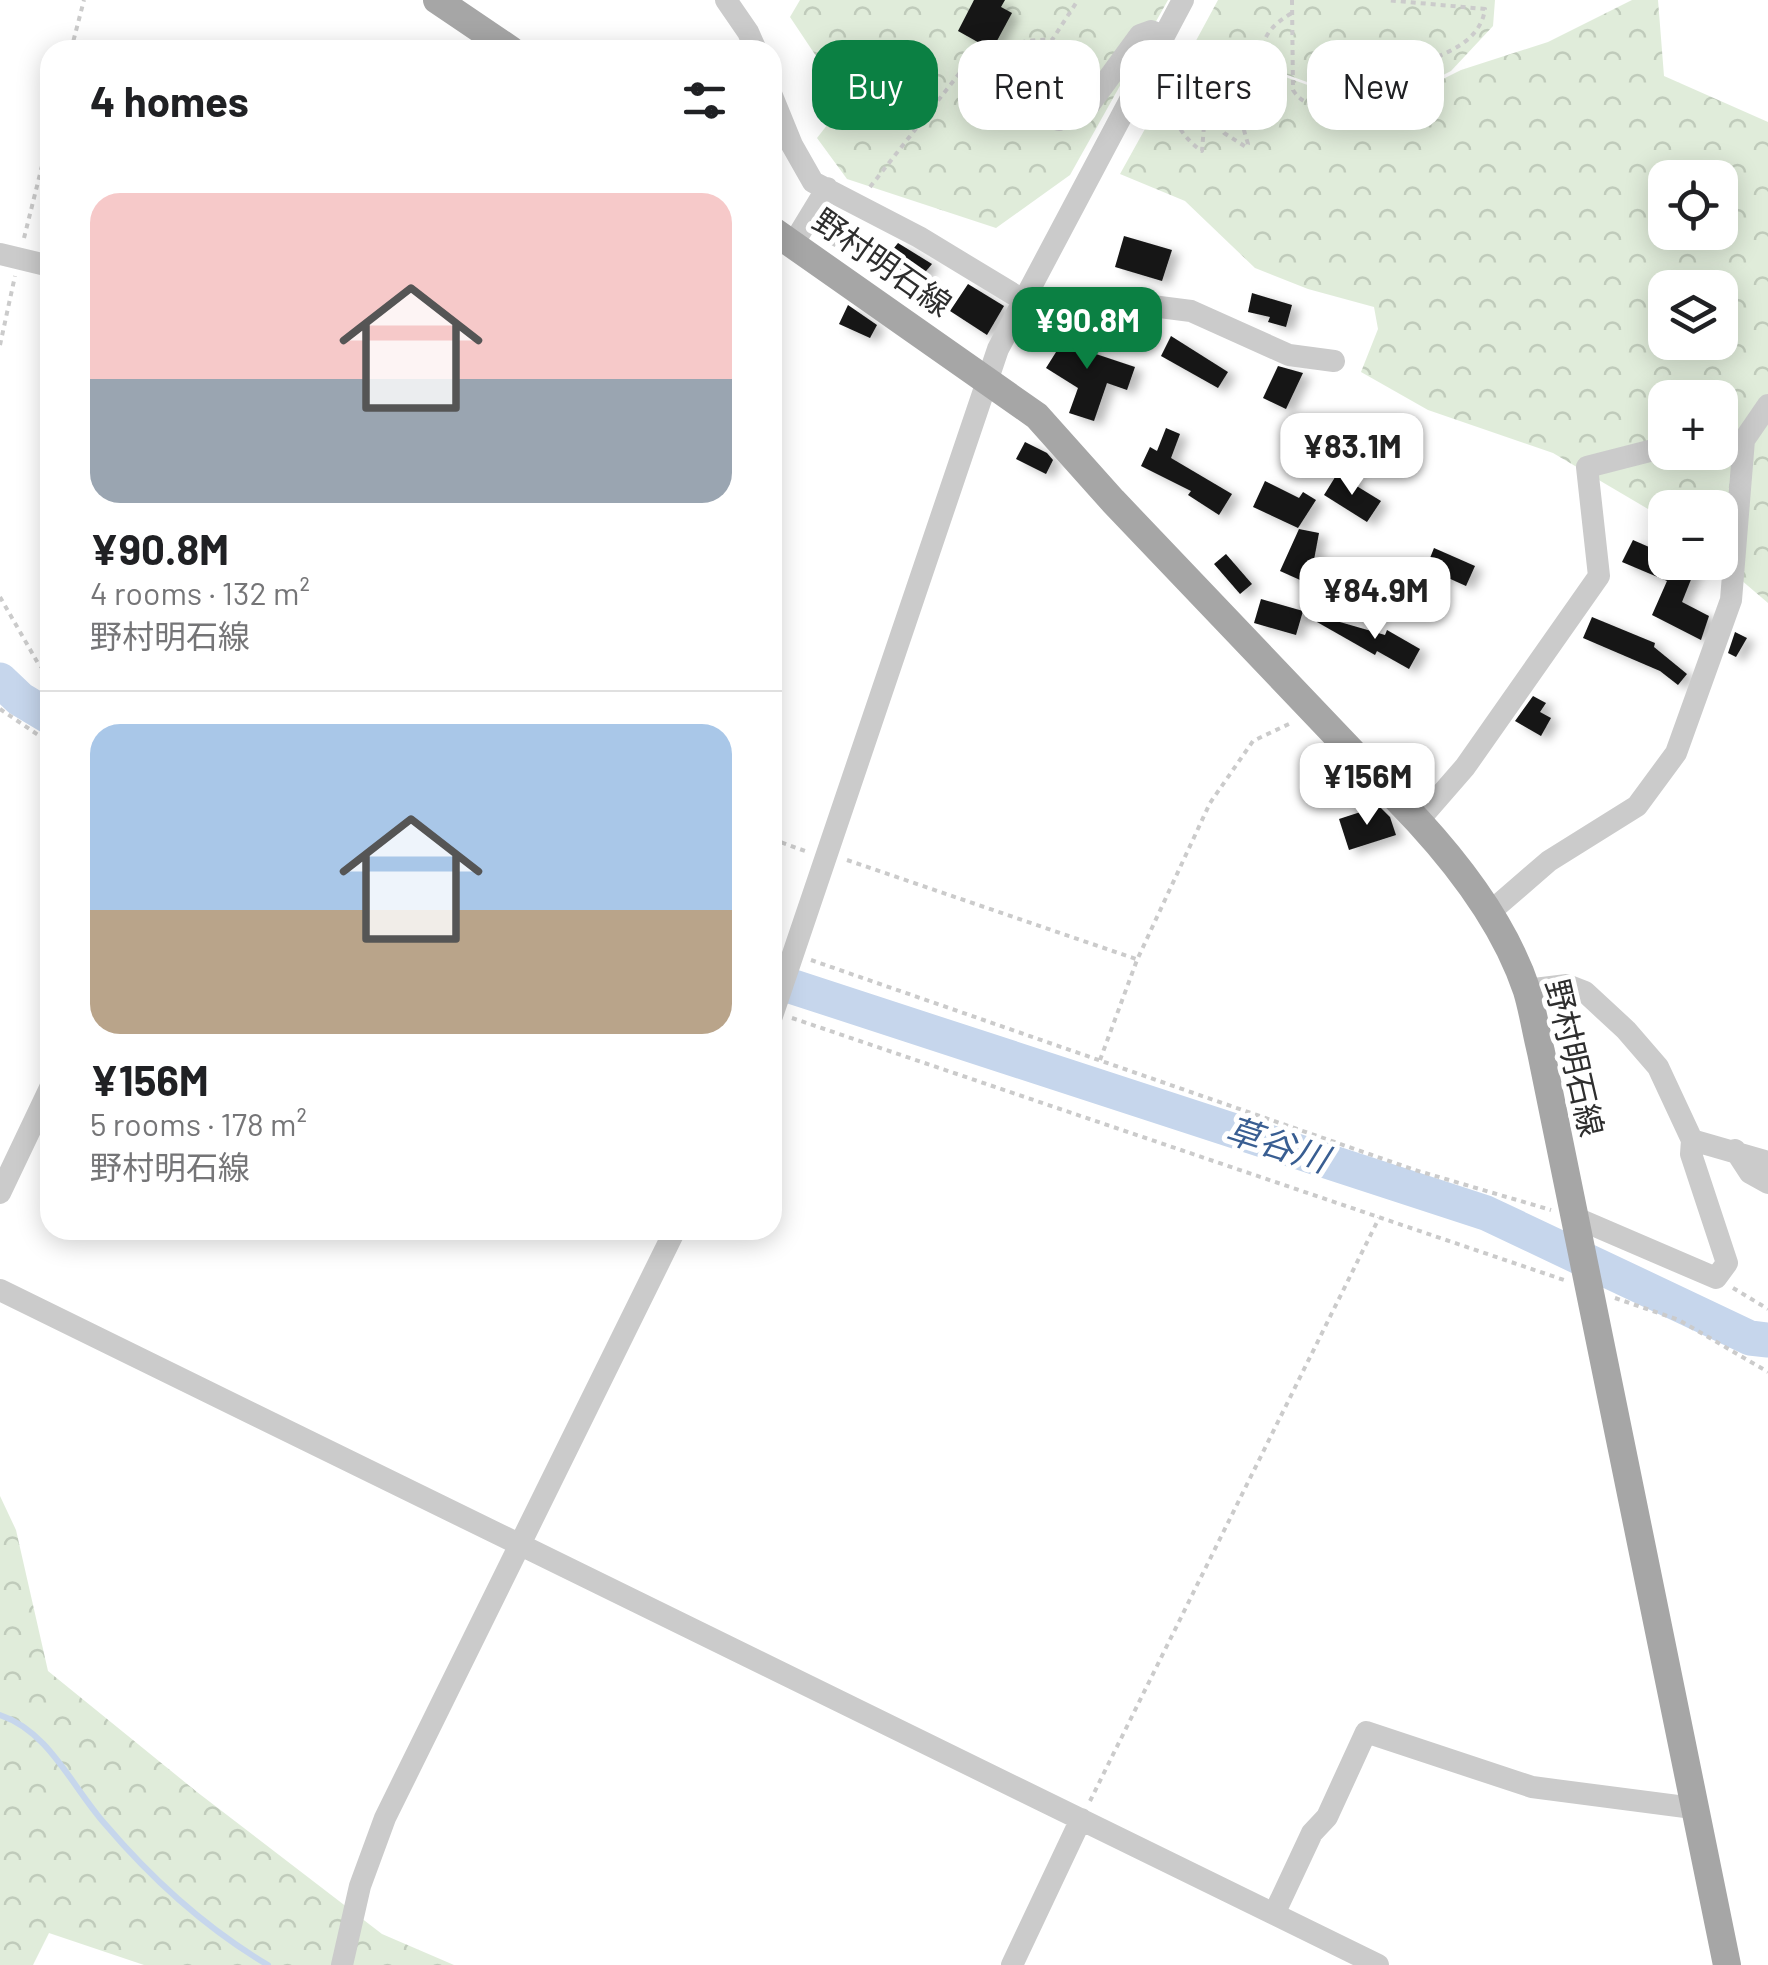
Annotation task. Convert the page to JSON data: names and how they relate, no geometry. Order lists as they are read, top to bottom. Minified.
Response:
{"streets":{"main road":["野村明石線"]},"water":["草谷川"],"page":{"chip":["Buy","Rent","Filters","New"],"heading":"4 homes","map_buttons":["+","−"],"list":[{"name":"¥90.8M","note":"4 rooms · 132 m² · 野村明石線"},{"name":"¥156M","note":"5 rooms · 178 m² · 野村明石線"}],"price":["¥90.8M","¥83.1M","¥84.9M","¥156M"]}}
